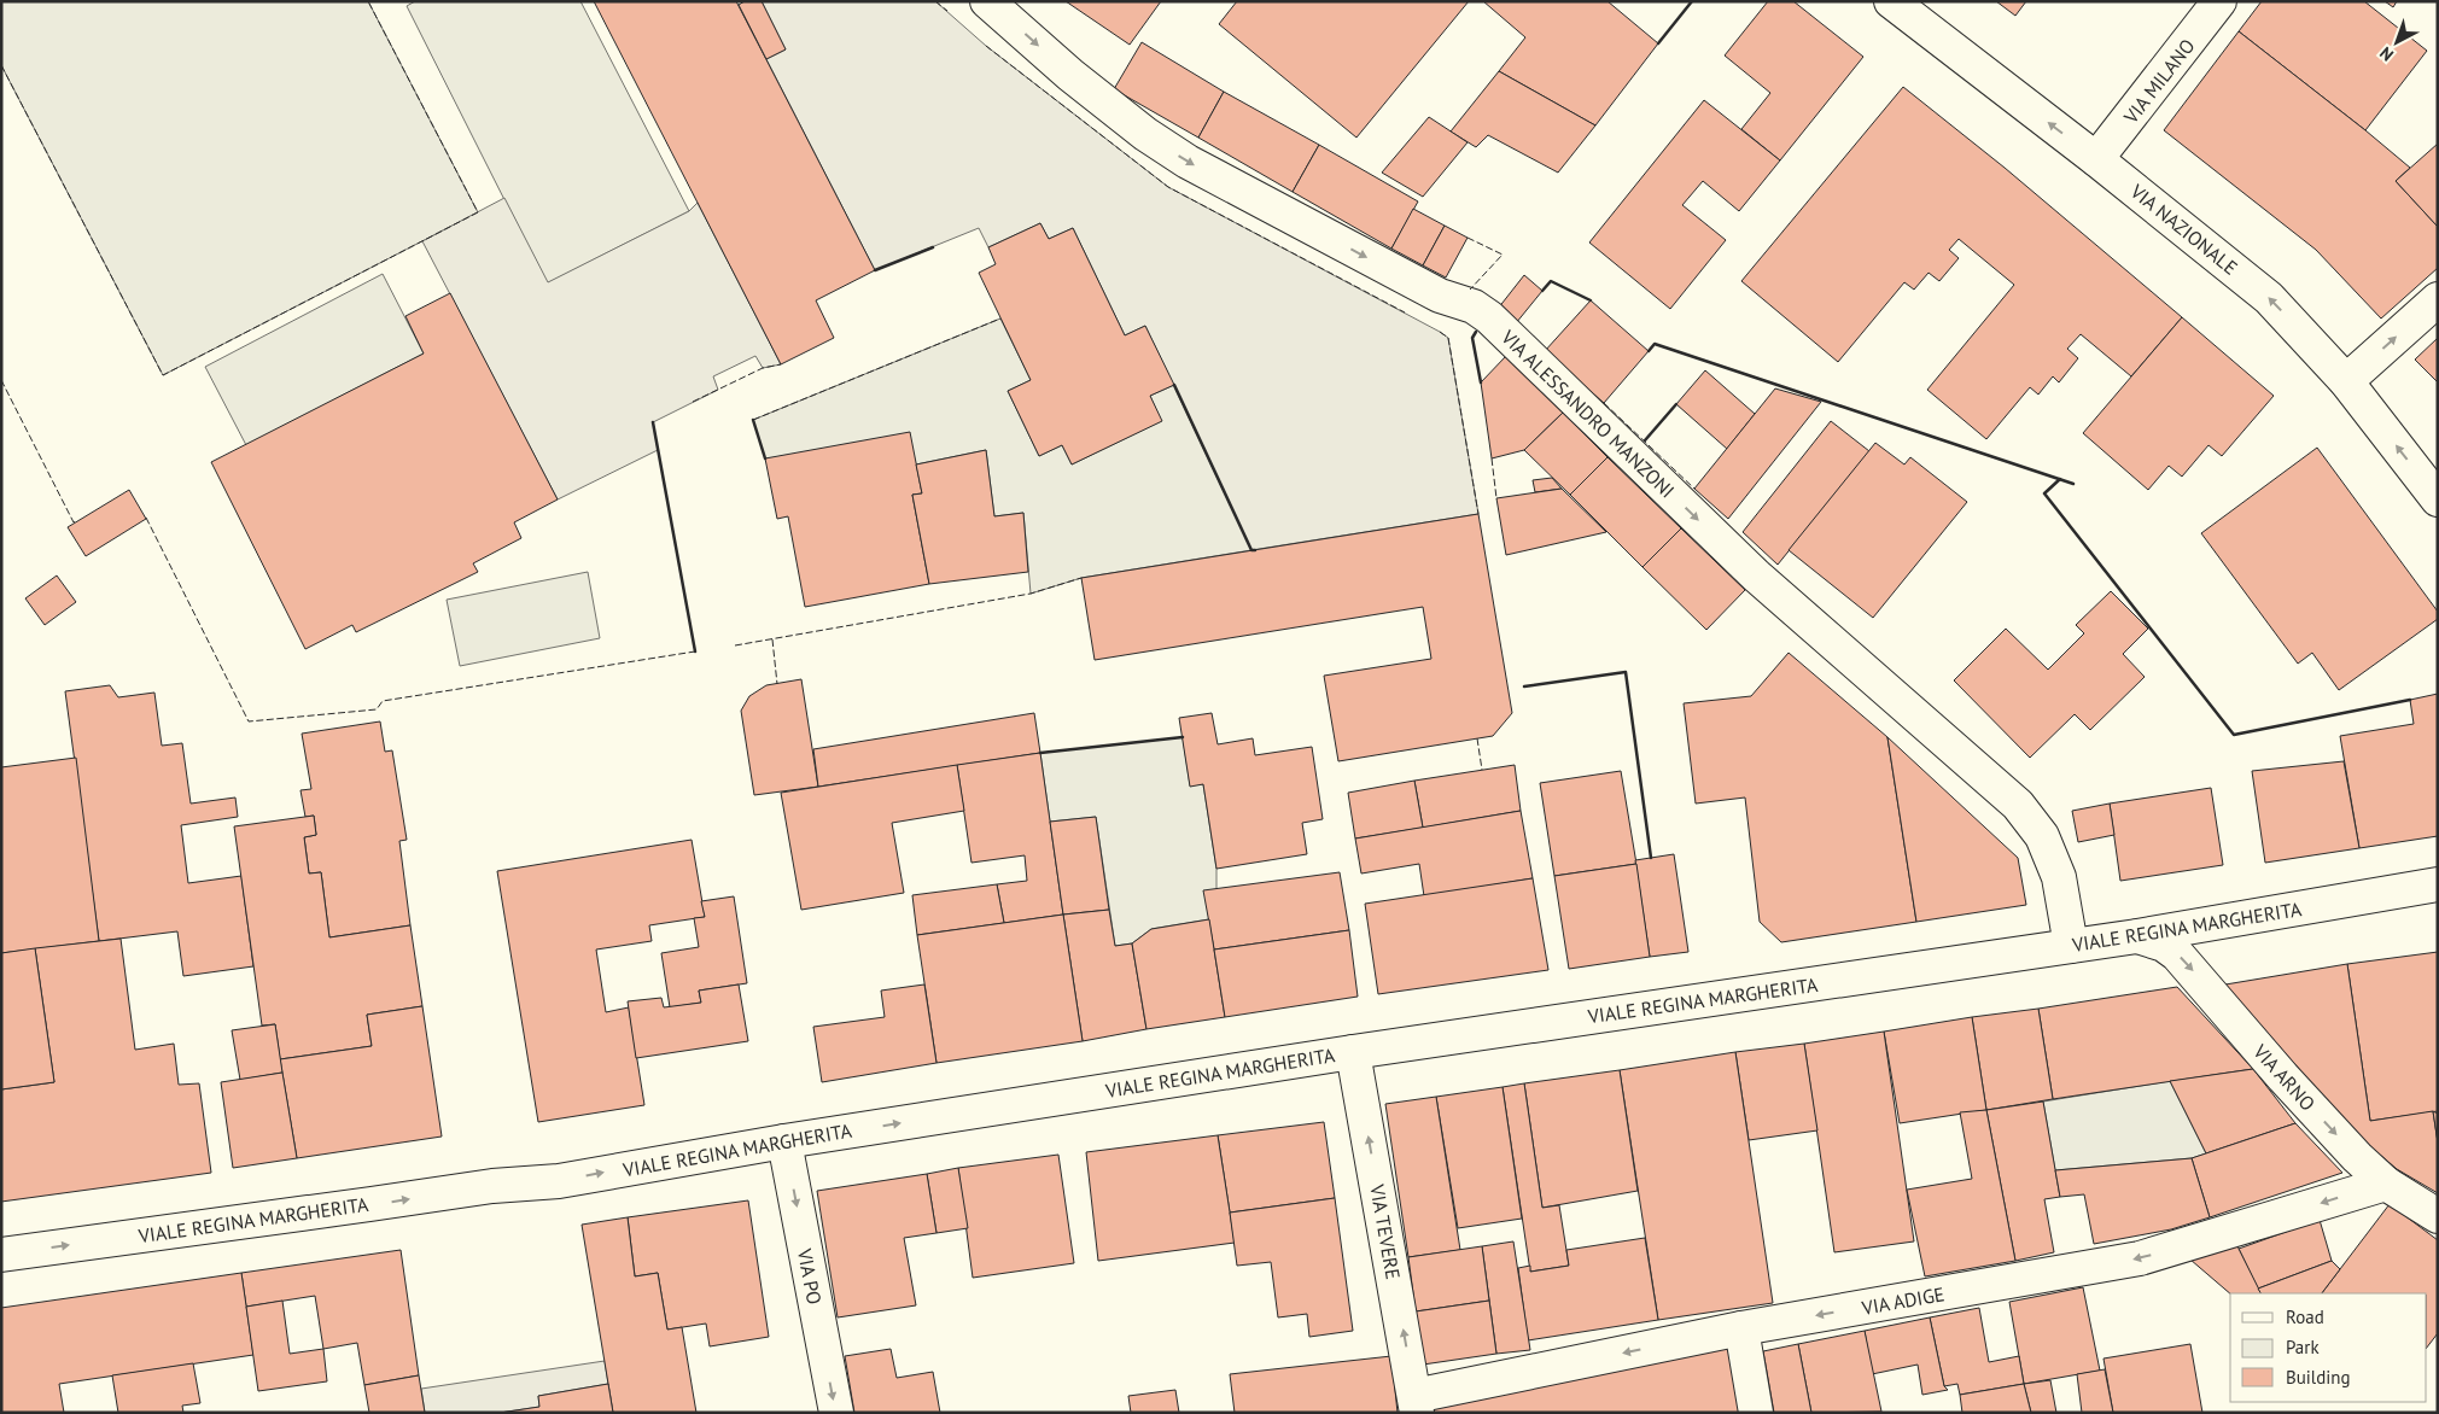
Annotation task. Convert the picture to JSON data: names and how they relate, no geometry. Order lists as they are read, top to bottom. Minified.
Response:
{"streets":{"street":["VIA MILANO","VIA NAZIONALE","VIA ALESSANDRO MANZONI","VIALE REGINA MARGHERITA","VIA ARNO","VIA TEVERE","VIA PO","VIA ADIGE"]},"crossings":[["VIA MILANO","VIA NAZIONALE"],["VIA ALESSANDRO MANZONI","VIALE REGINA MARGHERITA"],["VIALE REGINA MARGHERITA","VIA ARNO"],["VIALE REGINA MARGHERITA","VIA TEVERE"],["VIALE REGINA MARGHERITA","VIA PO"],["VIA ARNO","VIA ADIGE"],["VIA TEVERE","VIA ADIGE"]],"one_way":["VIA NAZIONALE","VIA ALESSANDRO MANZONI","VIALE REGINA MARGHERITA","VIA ARNO","VIA TEVERE","VIA PO","VIA ADIGE"],"legend":["Road","Park","Building"],"north":"bottom left"}
